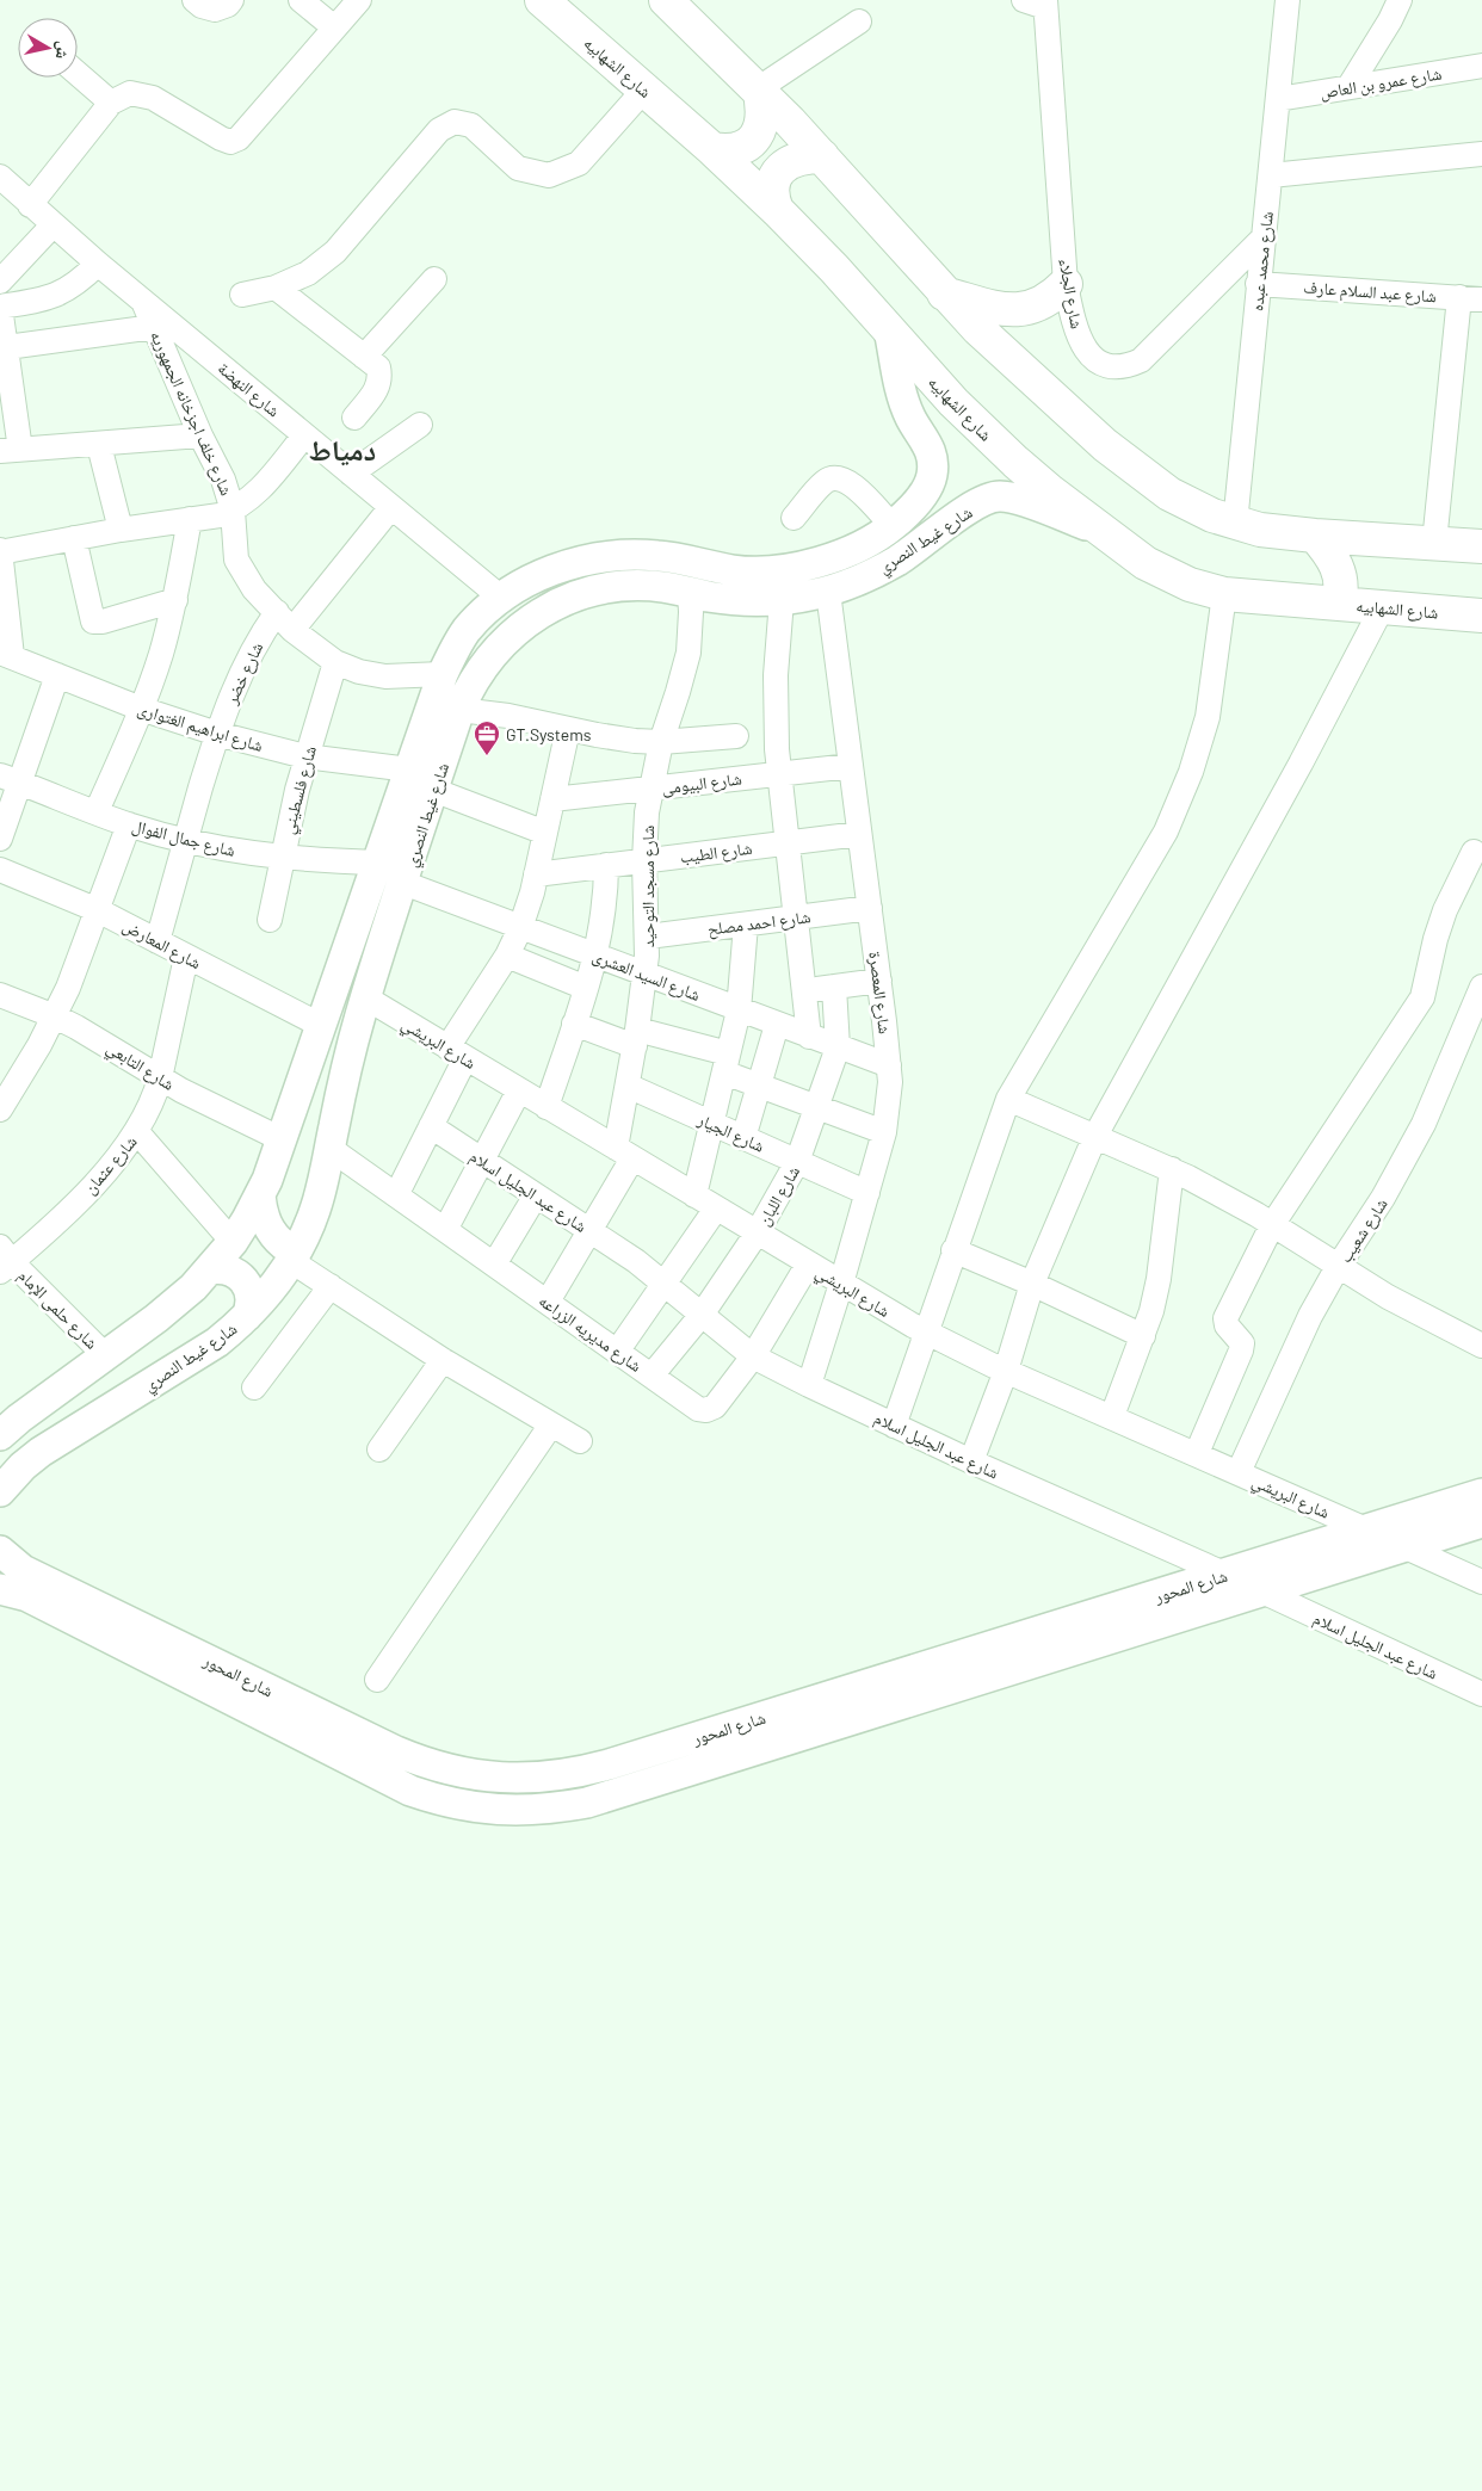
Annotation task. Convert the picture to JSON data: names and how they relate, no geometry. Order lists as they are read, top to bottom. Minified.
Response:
{"streets":{"highway":["شارع الشهابيه"],"main road":["شارع غيط النصري","شارع المحور"],"street":["شارع عمرو بن العاص","شارع محمد عبده","شارع عبد السلام عارف","شارع الجلاء","شارع النهضة","شارع خلف اجزخانه الجمهوريه","شارع خضر","شارع ابراهيم الغتوارى","شارع البيومى","شارع فلسطيني","شارع جمال الفوال","شارع الطيب","شارع مسجد التوحيد","شارع احمد مصلح","شارع المعارض","شارع السيد العشرى","شارع المعصرة","شارع البريشي","شارع التابعي","شارع الجيار","شارع عثمان","شارع عبد الجليل اسلام","شارع اللبان","شارع شعيب","شارع حلمى الإمام","شارع مديريه الزراعه"]},"crossings":[["شارع الشهابيه","شارع غيط النصري"],["شارع عمرو بن العاص","شارع محمد عبده"],["شارع محمد عبده","شارع عبد السلام عارف"],["شارع محمد عبده","شارع الجلاء"],["شارع النهضة","شارع خلف اجزخانه الجمهوريه"],["شارع النهضة","شارع غيط النصري"],["شارع خلف اجزخانه الجمهوريه","شارع غيط النصري"],["شارع خلف اجزخانه الجمهوريه","شارع خضر"],["شارع خلف اجزخانه الجمهوريه","شارع فلسطيني"],["شارع غيط النصري","شارع ابراهيم الغتوارى"],["شارع غيط النصري","شارع جمال الفوال"],["شارع غيط النصري","شارع مسجد التوحيد"],["شارع غيط النصري","شارع المعارض"],["شارع غيط النصري","شارع السيد العشرى"],["شارع غيط النصري","شارع المعصرة"],["شارع غيط النصري","شارع البريشي"],["شارع غيط النصري","شارع التابعي"],["شارع غيط النصري","شارع حلمى الإمام"],["شارع غيط النصري","شارع مديريه الزراعه"],["شارع خضر","شارع ابراهيم الغتوارى"],["شارع خضر","شارع جمال الفوال"],["شارع خضر","شارع المعارض"],["شارع ابراهيم الغتوارى","شارع فلسطيني"],["شارع البيومى","شارع مسجد التوحيد"],["شارع البيومى","شارع المعصرة"],["شارع فلسطيني","شارع جمال الفوال"],["شارع الطيب","شارع مسجد التوحيد"],["شارع الطيب","شارع المعصرة"],["شارع مسجد التوحيد","شارع احمد مصلح"],["شارع مسجد التوحيد","شارع السيد العشرى"],["شارع مسجد التوحيد","شارع البريشي"],["شارع مسجد التوحيد","شارع الجيار"],["شارع احمد مصلح","شارع المعصرة"],["شارع المعارض","شارع عثمان"],["شارع السيد العشرى","شارع المعصرة"],["شارع السيد العشرى","شارع اللبان"],["شارع المعصرة","شارع البريشي"],["شارع المعصرة","شارع الجيار"],["شارع المعصرة","شارع عبد الجليل اسلام"],["شارع البريشي","شارع اللبان"],["شارع البريشي","شارع شعيب"],["شارع البريشي","شارع مديريه الزراعه"],["شارع البريشي","شارع المحور"],["شارع التابعي","شارع عثمان"],["شارع الجيار","شارع اللبان"],["شارع عثمان","شارع حلمى الإمام"],["شارع عبد الجليل اسلام","شارع اللبان"],["شارع عبد الجليل اسلام","شارع مديريه الزراعه"],["شارع عبد الجليل اسلام","شارع المحور"],["شارع اللبان","شارع مديريه الزراعه"]],"districts":["دمياط"],"places":{"office":["GT.Systems"]},"north":"right"}
